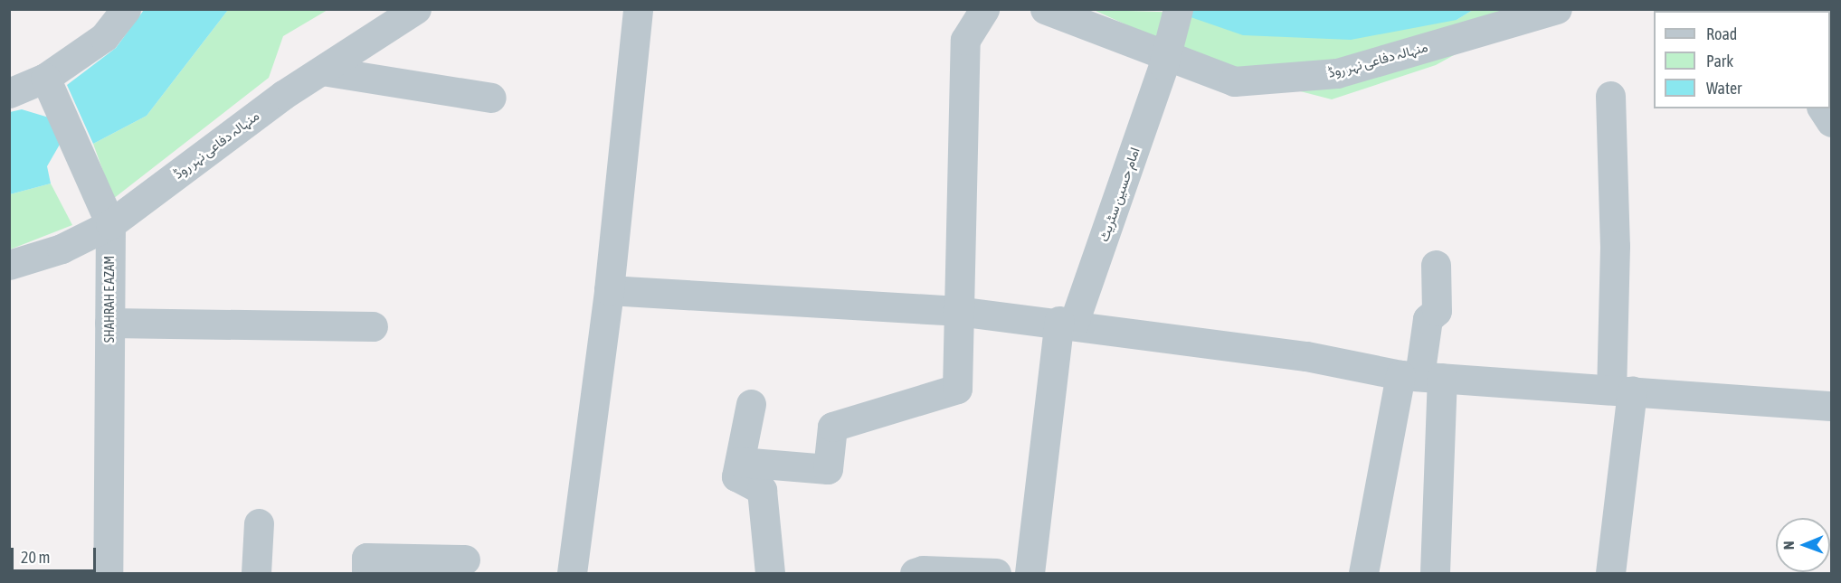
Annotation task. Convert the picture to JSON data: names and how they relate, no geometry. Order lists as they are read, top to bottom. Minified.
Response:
{"streets":{"street":["منہالہ دفاعی نہر روڈ","امام حسین سٹریٹ","SHAHRAH E AZAM"]},"crossings":[["منہالہ دفاعی نہر روڈ","SHAHRAH E AZAM"]],"legend":["Road","Park","Water"],"scale_bar":"20 m","north":"left"}
